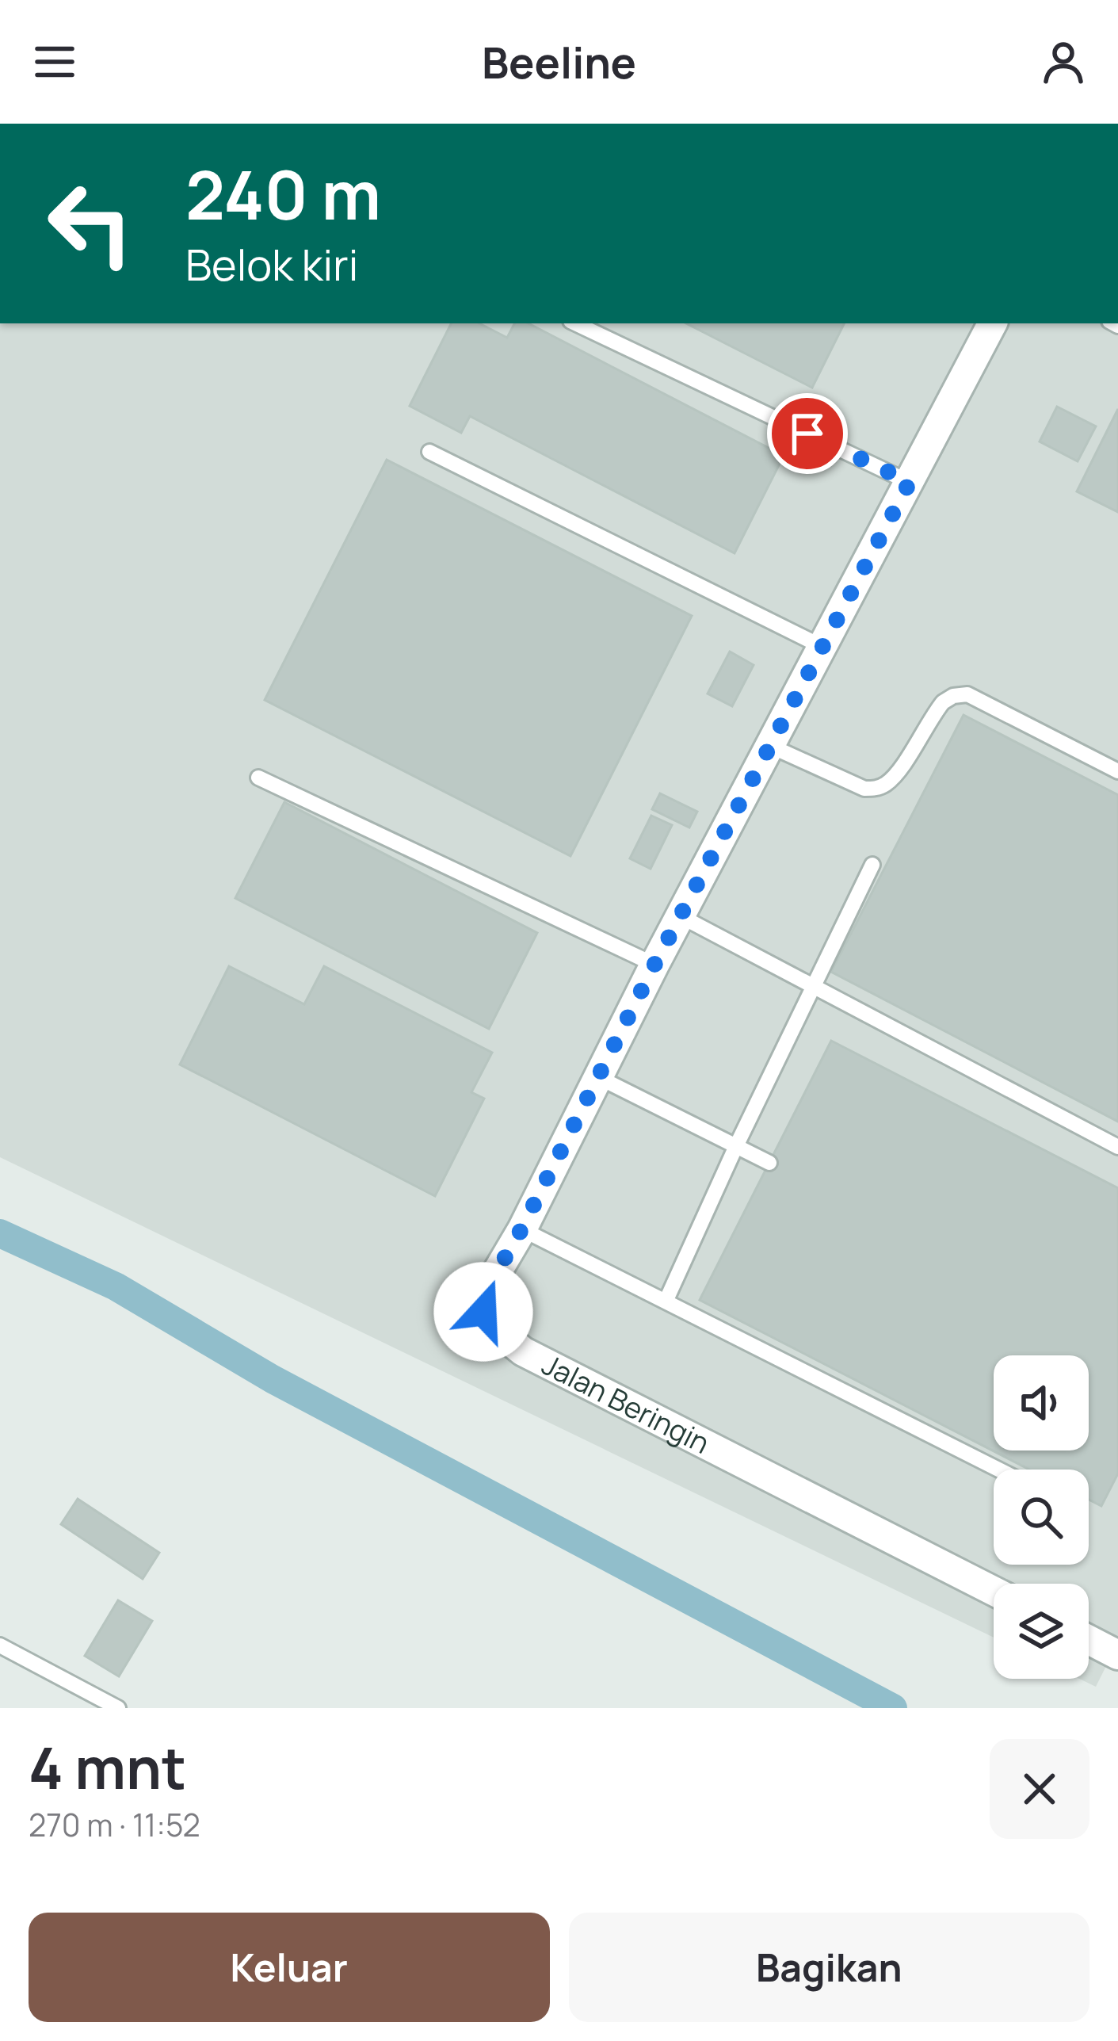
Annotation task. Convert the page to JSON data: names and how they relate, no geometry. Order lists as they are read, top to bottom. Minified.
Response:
{"streets":{"street":["Jalan Beringin"]},"page":{"header":"Beeline","turn":["240 m","Belok kiri"],"heading":["4 mnt","270 m · 11:52"],"buttons":["Keluar","Bagikan"]}}
